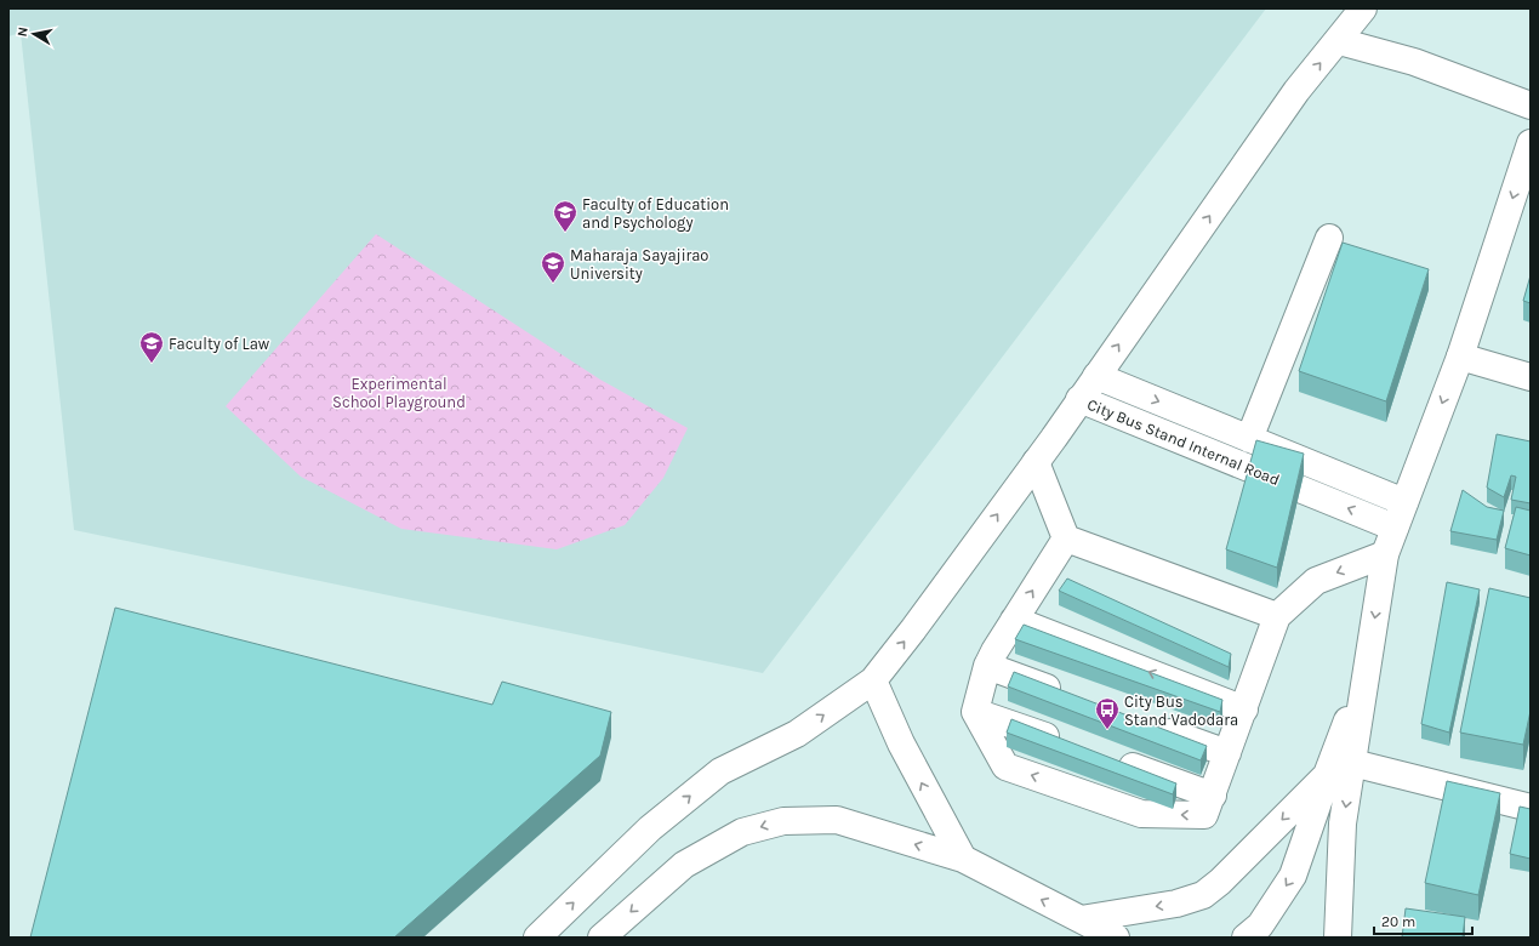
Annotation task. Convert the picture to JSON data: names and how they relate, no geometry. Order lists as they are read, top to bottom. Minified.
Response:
{"streets":{"main road":["City Bus Stand Internal Road"]},"parks":["Experimental School Playground"],"places":{"school or university":["Faculty of Education and Psychology","Maharaja Sayajirao University","Faculty of Law"],"bus stop":["City Bus Stand Vadodara"]},"scale_bar":"20 m","north":"left"}
